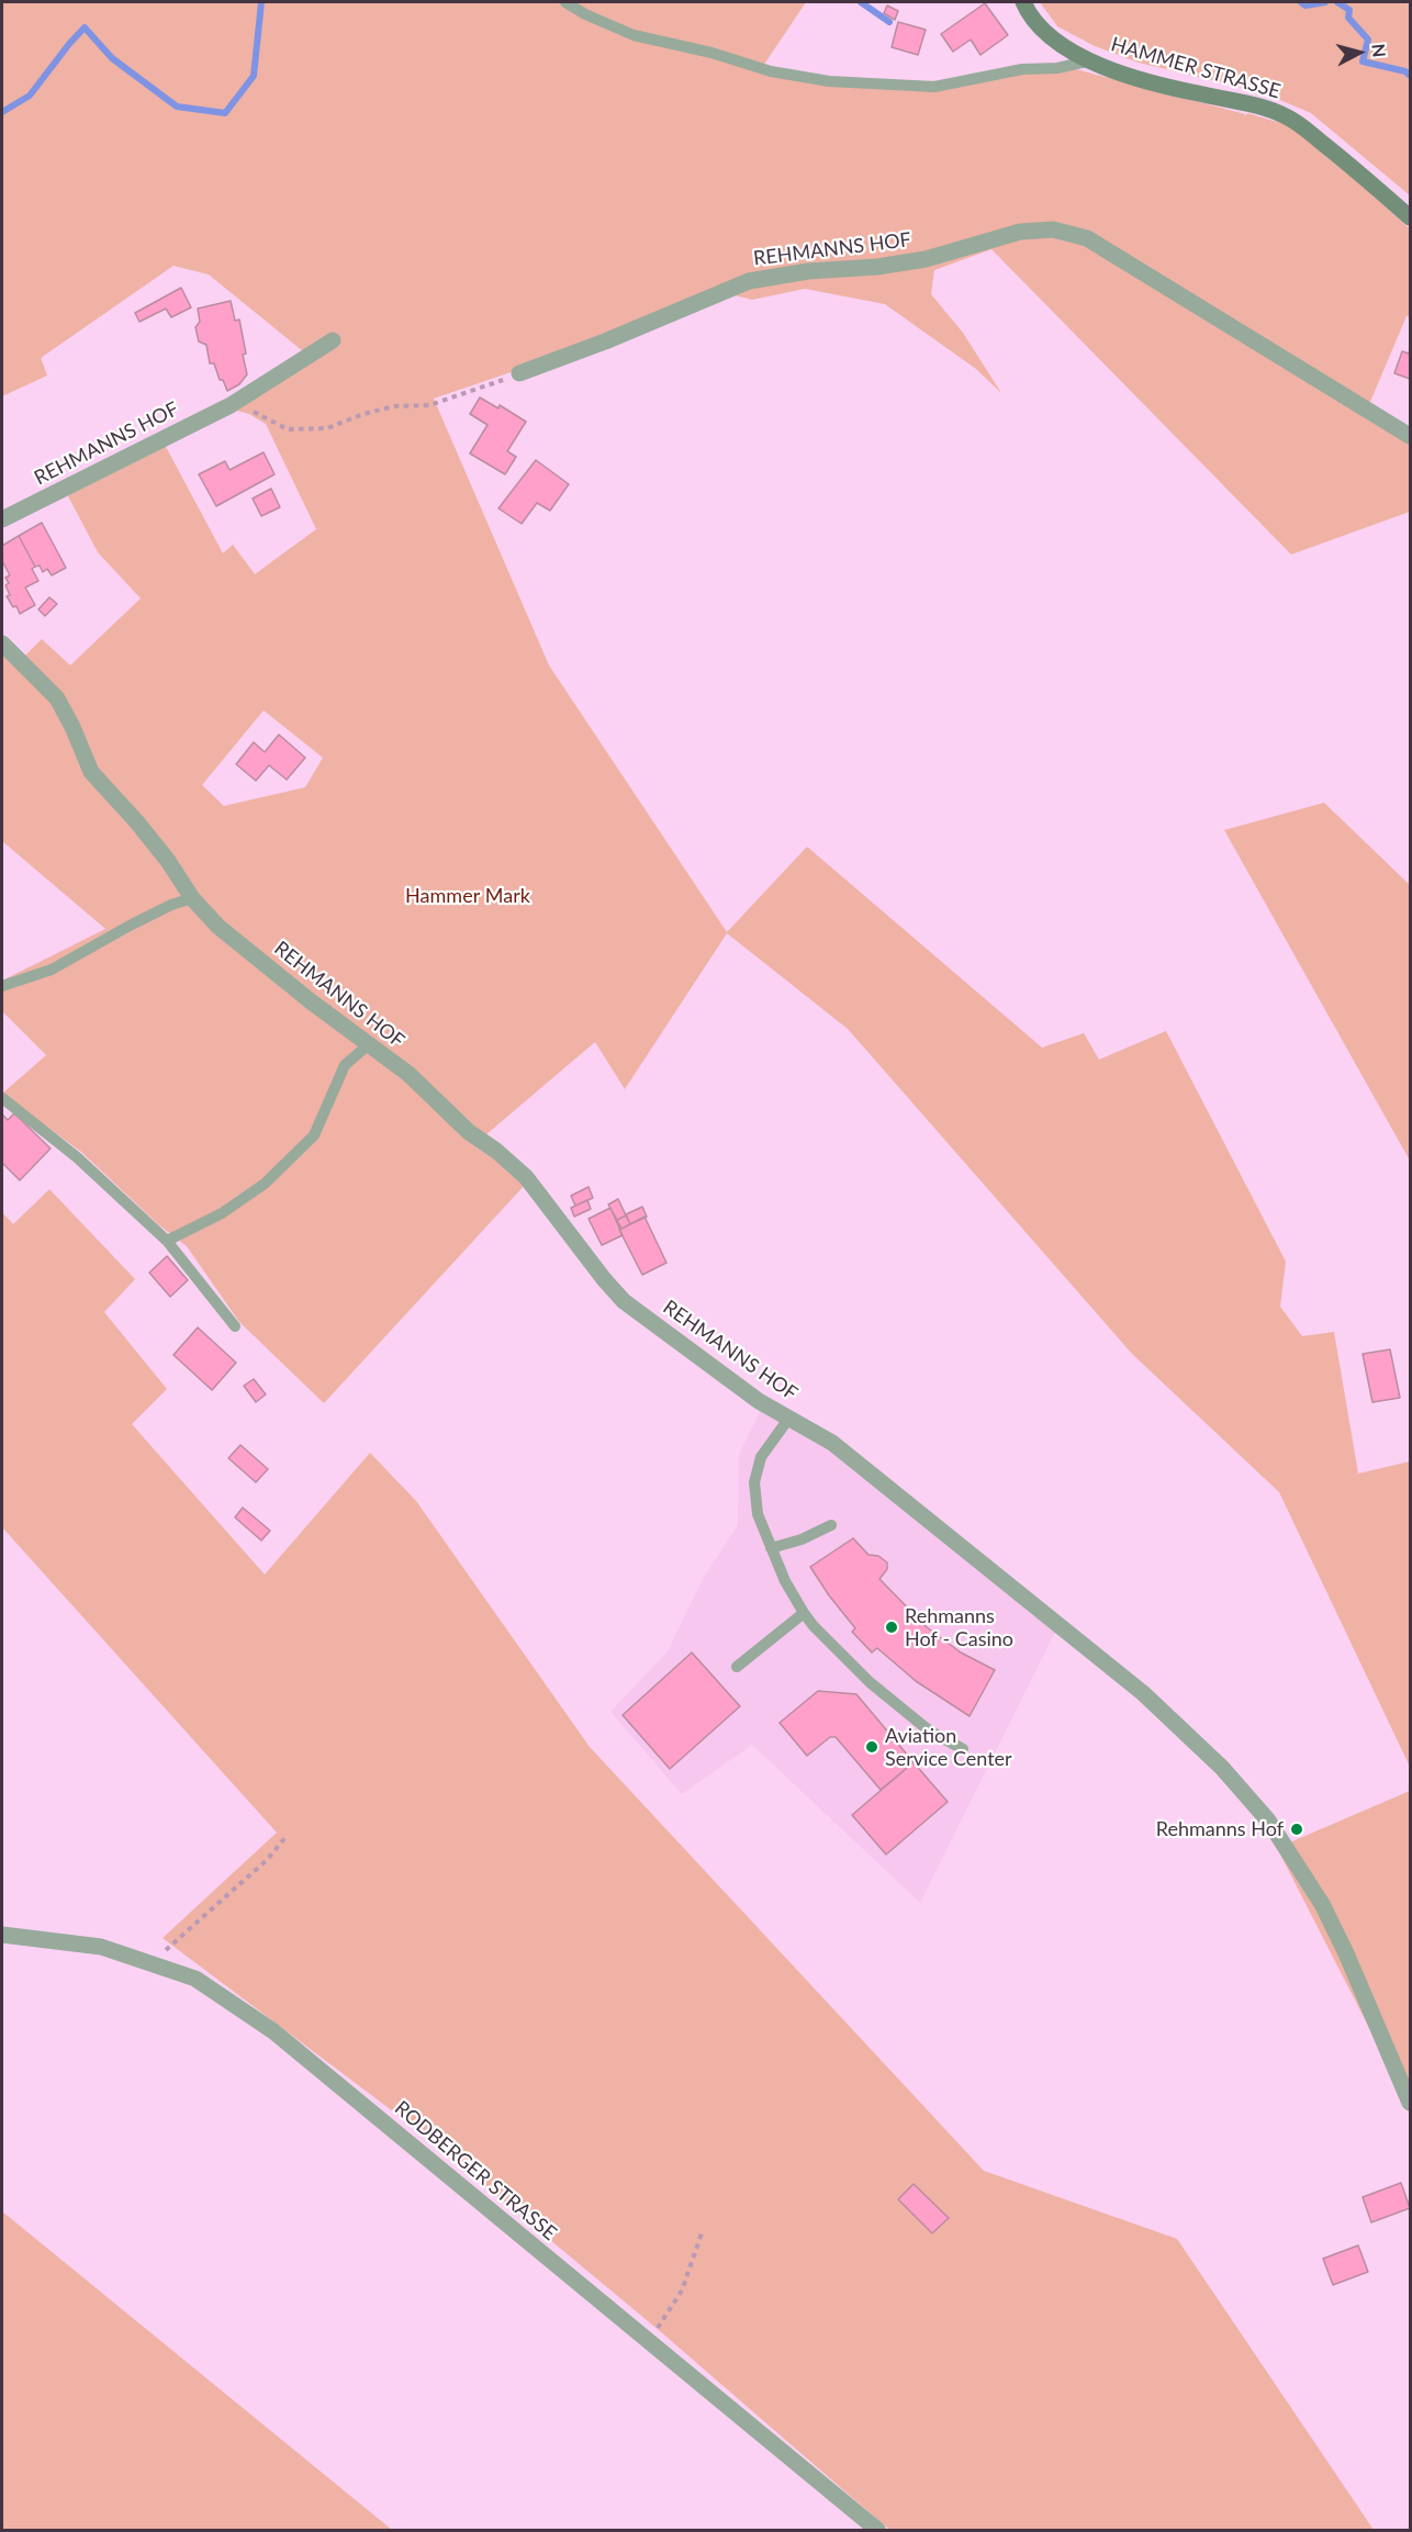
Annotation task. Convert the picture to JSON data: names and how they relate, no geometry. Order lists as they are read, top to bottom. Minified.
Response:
{"streets":{"main road":["HAMMER STRASSE"],"street":["REHMANNS HOF","RODBERGER STRASSE"]},"parks":["Hammer Mark"],"places":["Rehmanns Hof - Casino","Aviation Service Center","Rehmanns Hof"],"north":"right"}
